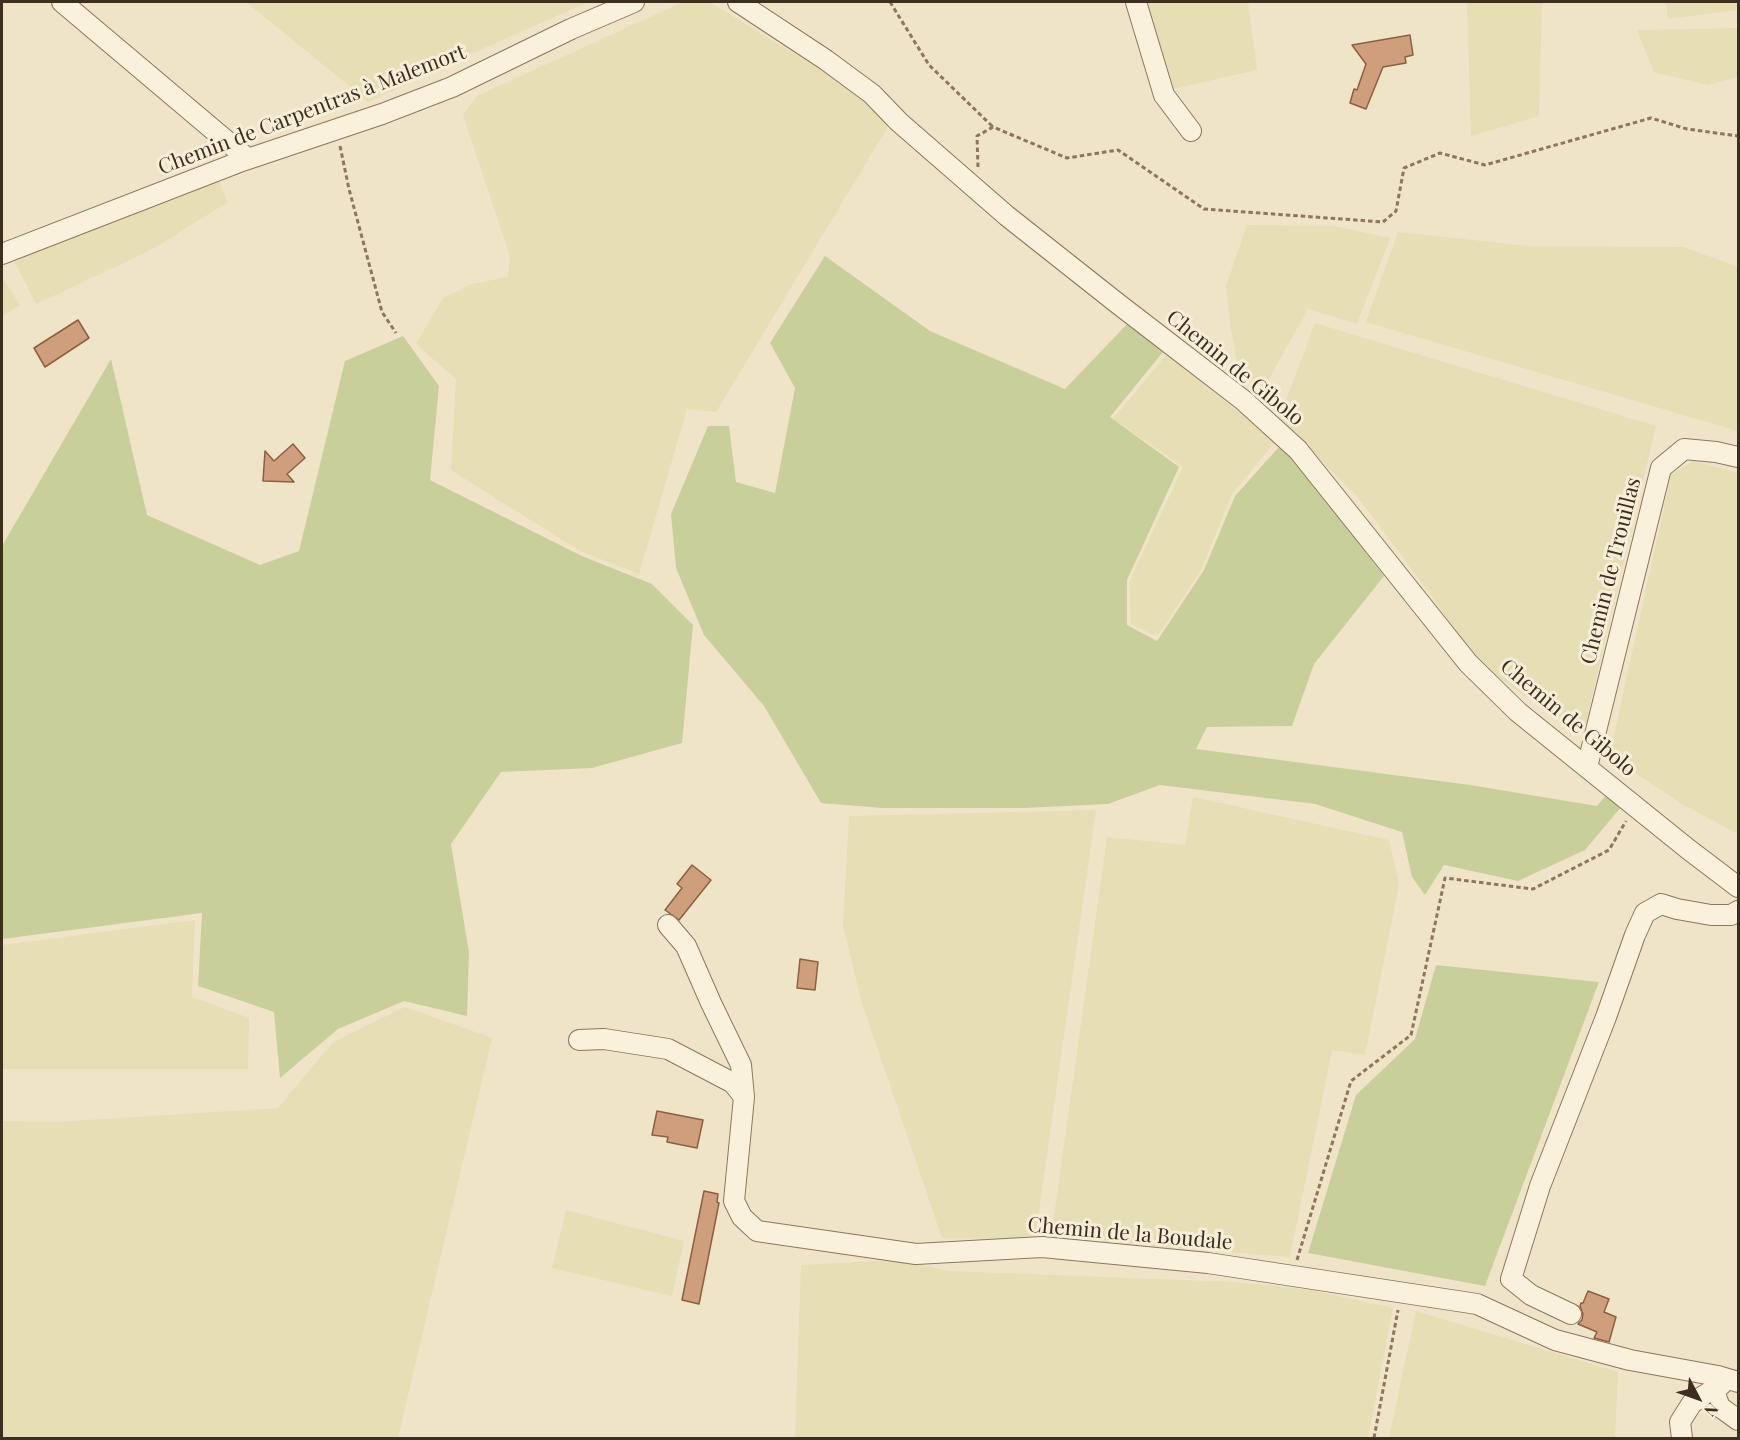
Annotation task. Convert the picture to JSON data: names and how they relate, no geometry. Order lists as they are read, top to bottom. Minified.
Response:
{"streets":{"street":["Chemin de Carpentras à Malemort","Chemin de Gibolo","Chemin de Trouillas","Chemin de la Boudale"]},"crossings":[["Chemin de Gibolo","Chemin de Trouillas"]],"north":"bottom right"}
